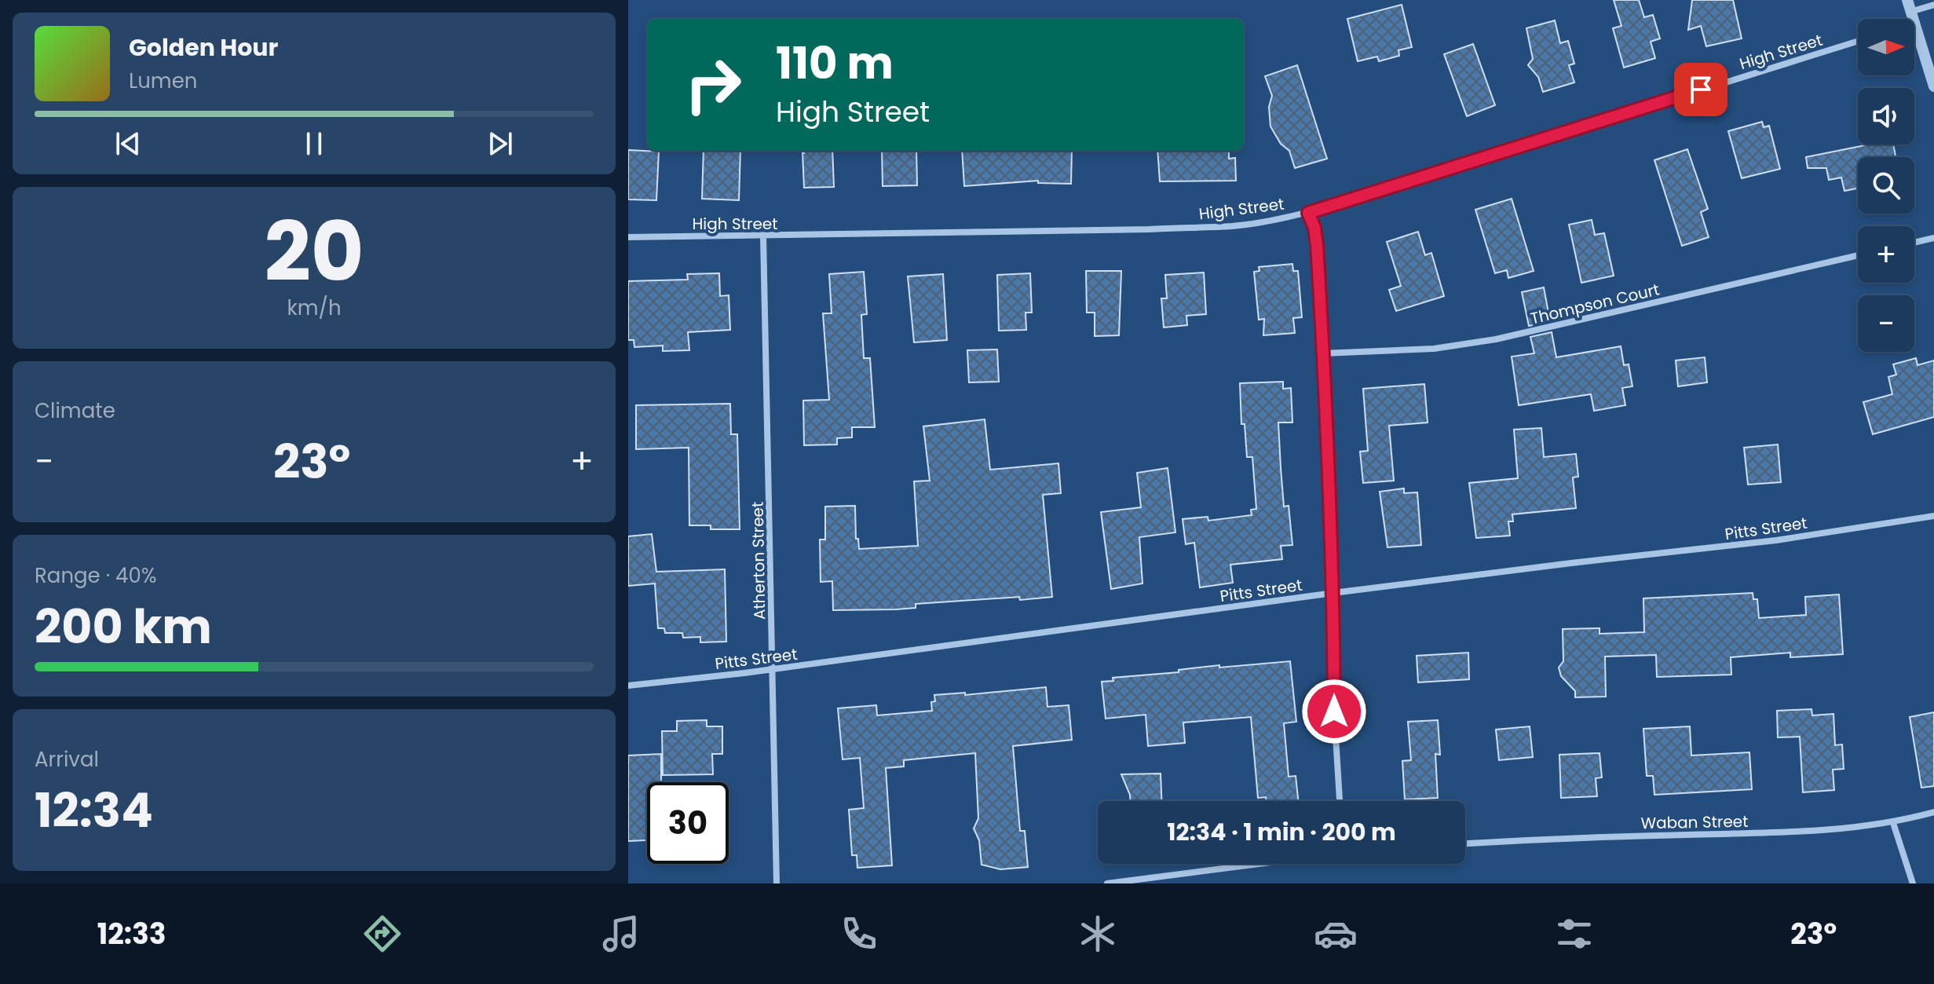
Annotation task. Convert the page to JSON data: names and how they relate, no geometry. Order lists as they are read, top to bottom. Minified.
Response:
{"streets":{"street":["High Street","Thompson Court","Pitts Street","Atherton Street","Waban Street"]},"crossings":[["High Street","Atherton Street"],["Pitts Street","Atherton Street"]],"north":"right","page":{"map_buttons":["+","−"],"turn":["110 m","High Street"],"song":["Golden Hour","Lumen"],"tile":[["20","km/h"],"Climate",["Range · 40%","200 km"],["Arrival","12:34"]],"heat":["−","23°","+"],"limit":"30","trip":"12:34 · 1 min · 200 m","tabs":["12:33","23°"]}}
